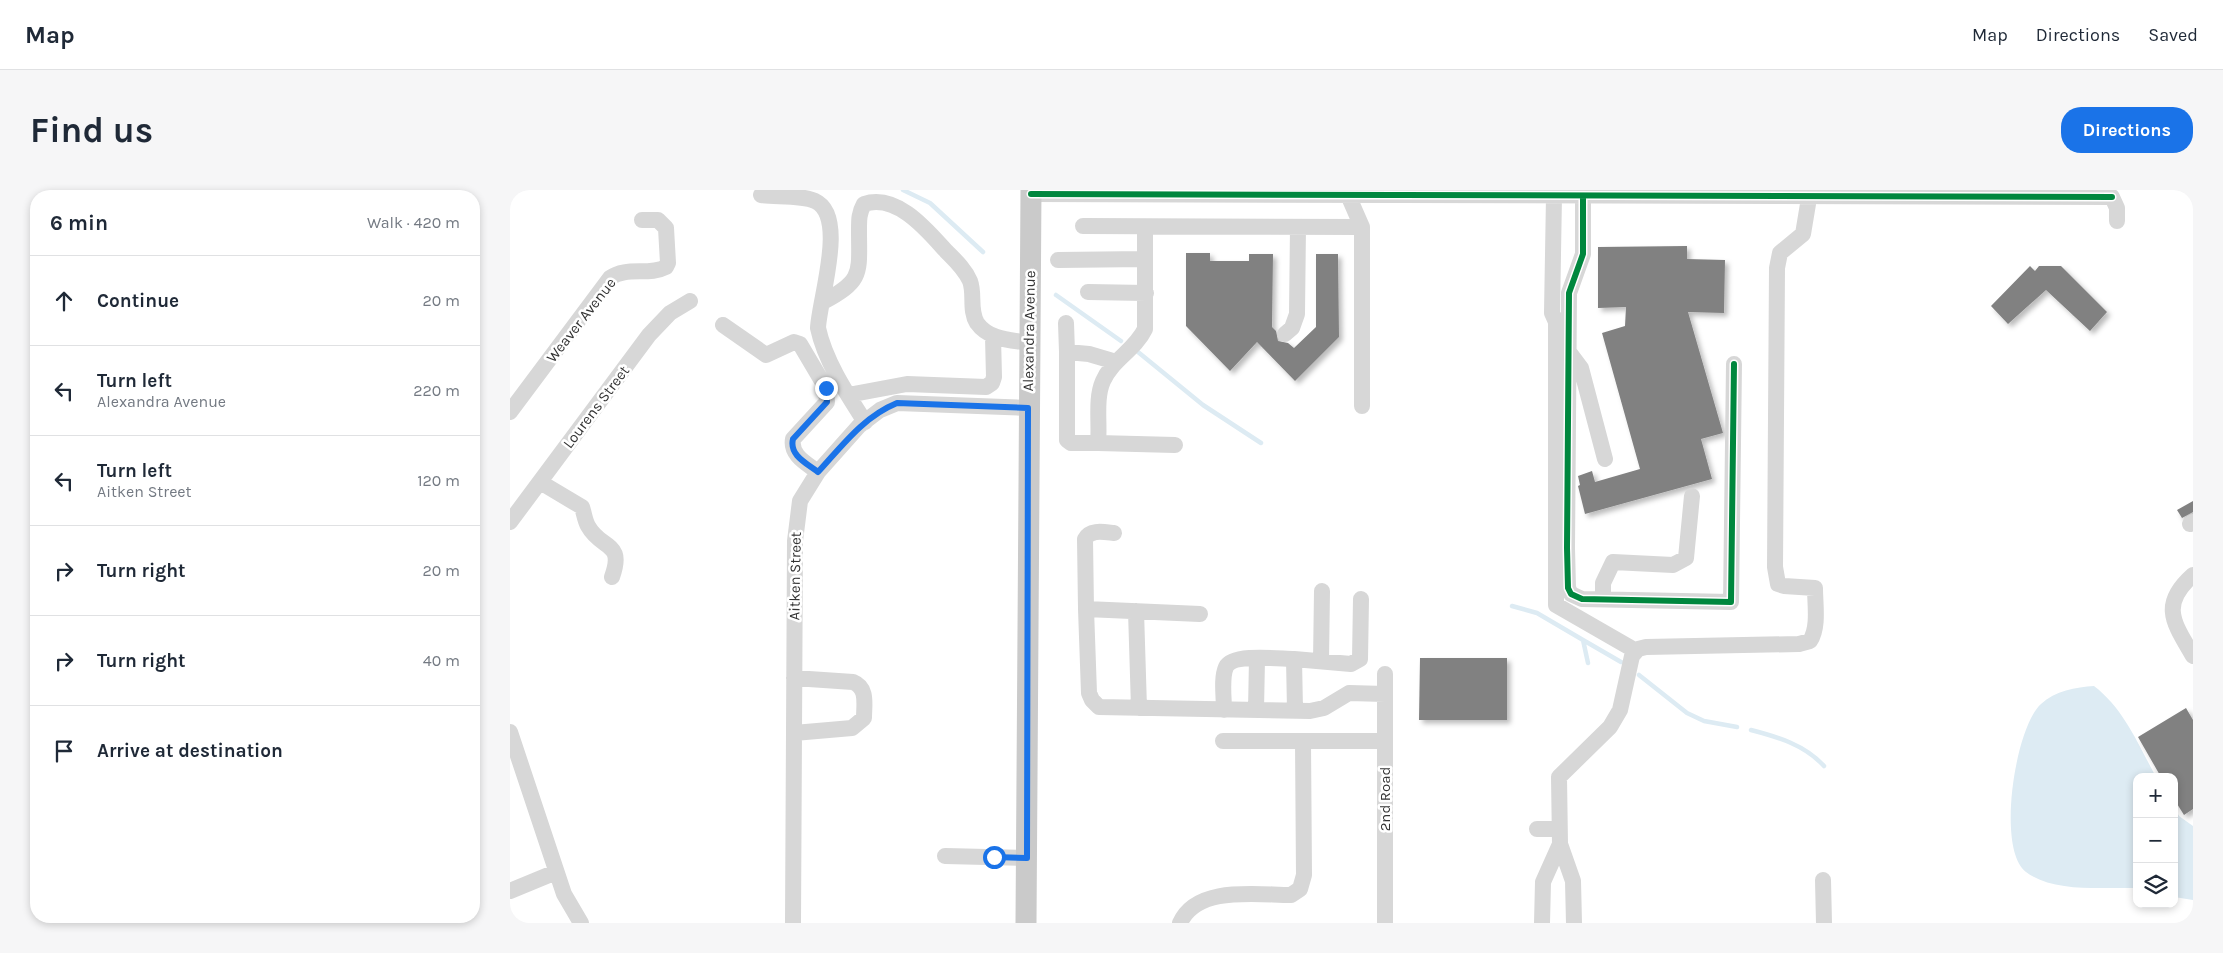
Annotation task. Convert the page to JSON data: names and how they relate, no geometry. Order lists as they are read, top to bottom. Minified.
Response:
{"streets":{"main road":["Alexandra Avenue"],"street":["Weaver Avenue","Lourens Street","Aitken Street","2nd Road"]},"crossings":[["Alexandra Avenue","Aitken Street"]],"page":{"header":"Map","nav":["Map","Directions","Saved"],"buttons":"Directions","title":"Find us","heading":["6 min","Walk · 420 m"],"list":[["Continue","20 m"],["Turn left","Alexandra Avenue","220 m"],["Turn left","Aitken Street","120 m"],["Turn right","20 m"],["Turn right","40 m"],"Arrive at destination"],"map_buttons":["+","−"]}}
